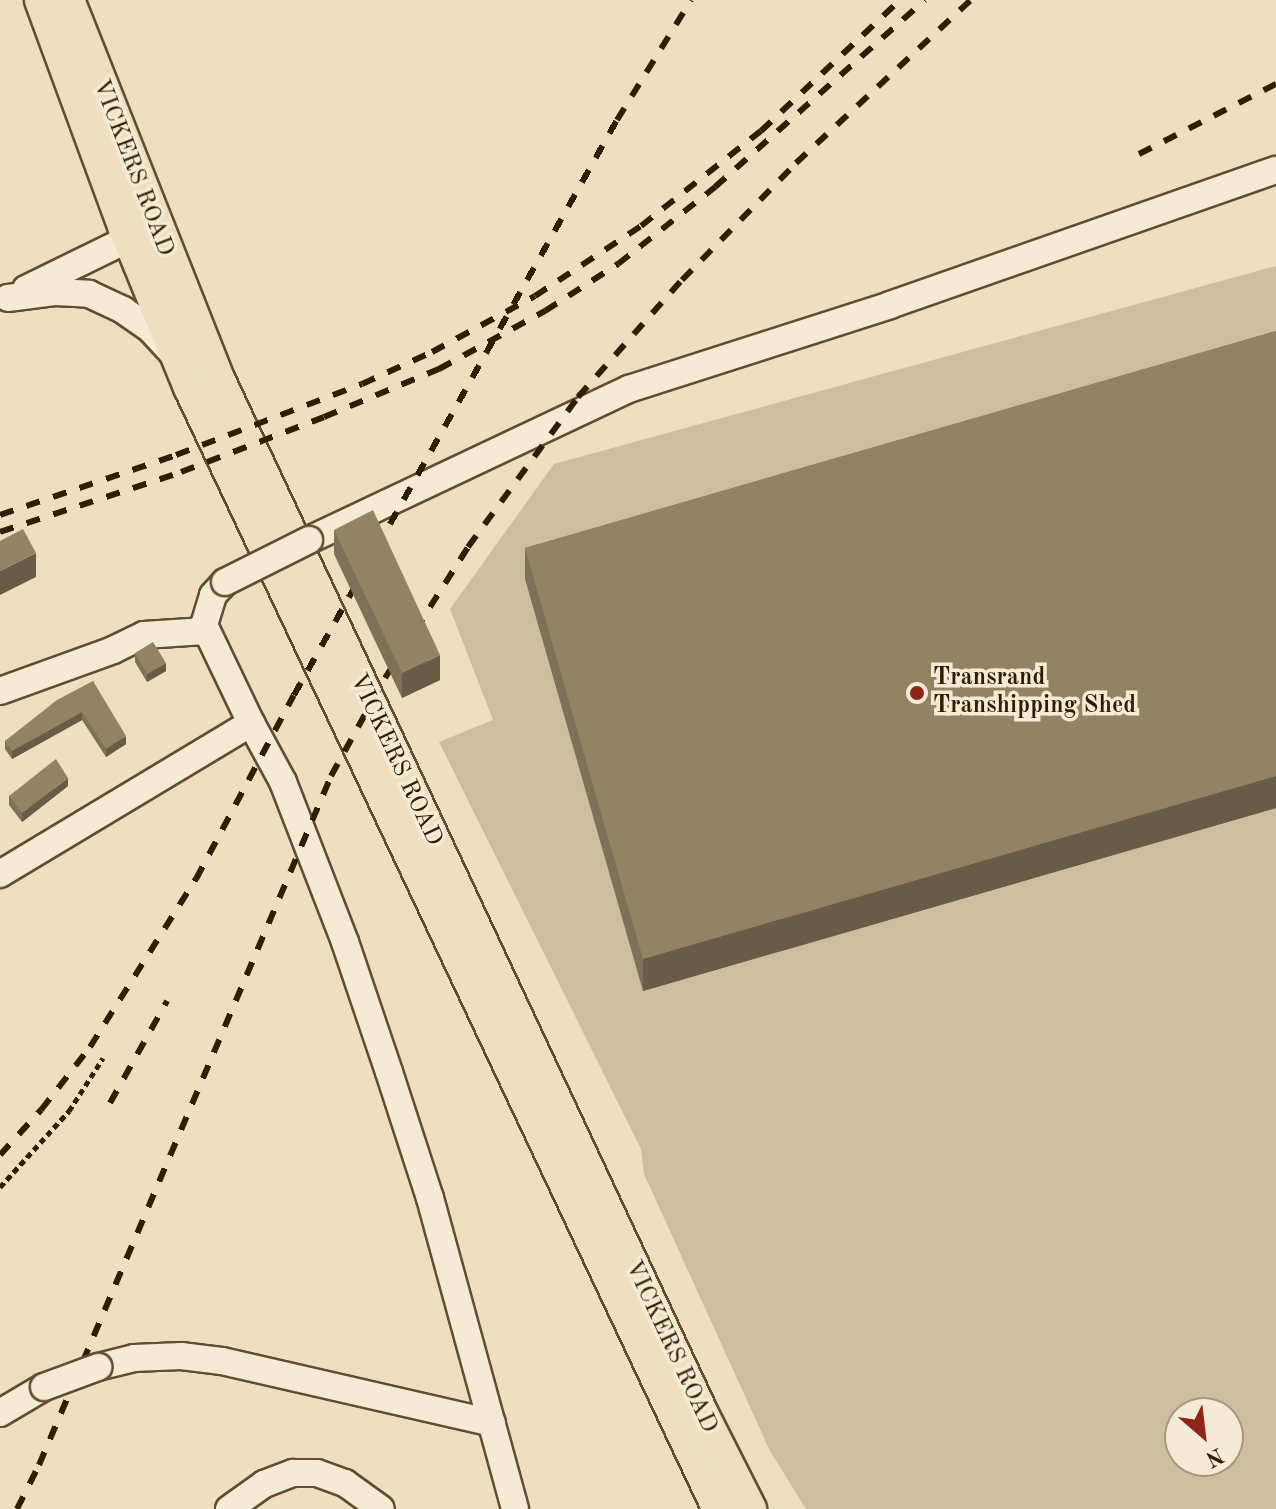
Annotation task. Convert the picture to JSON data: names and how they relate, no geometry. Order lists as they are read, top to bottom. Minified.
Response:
{"streets":{"main road":["VICKERS ROAD"]},"places":["Transrand Transhipping Shed"],"north":"bottom right"}
